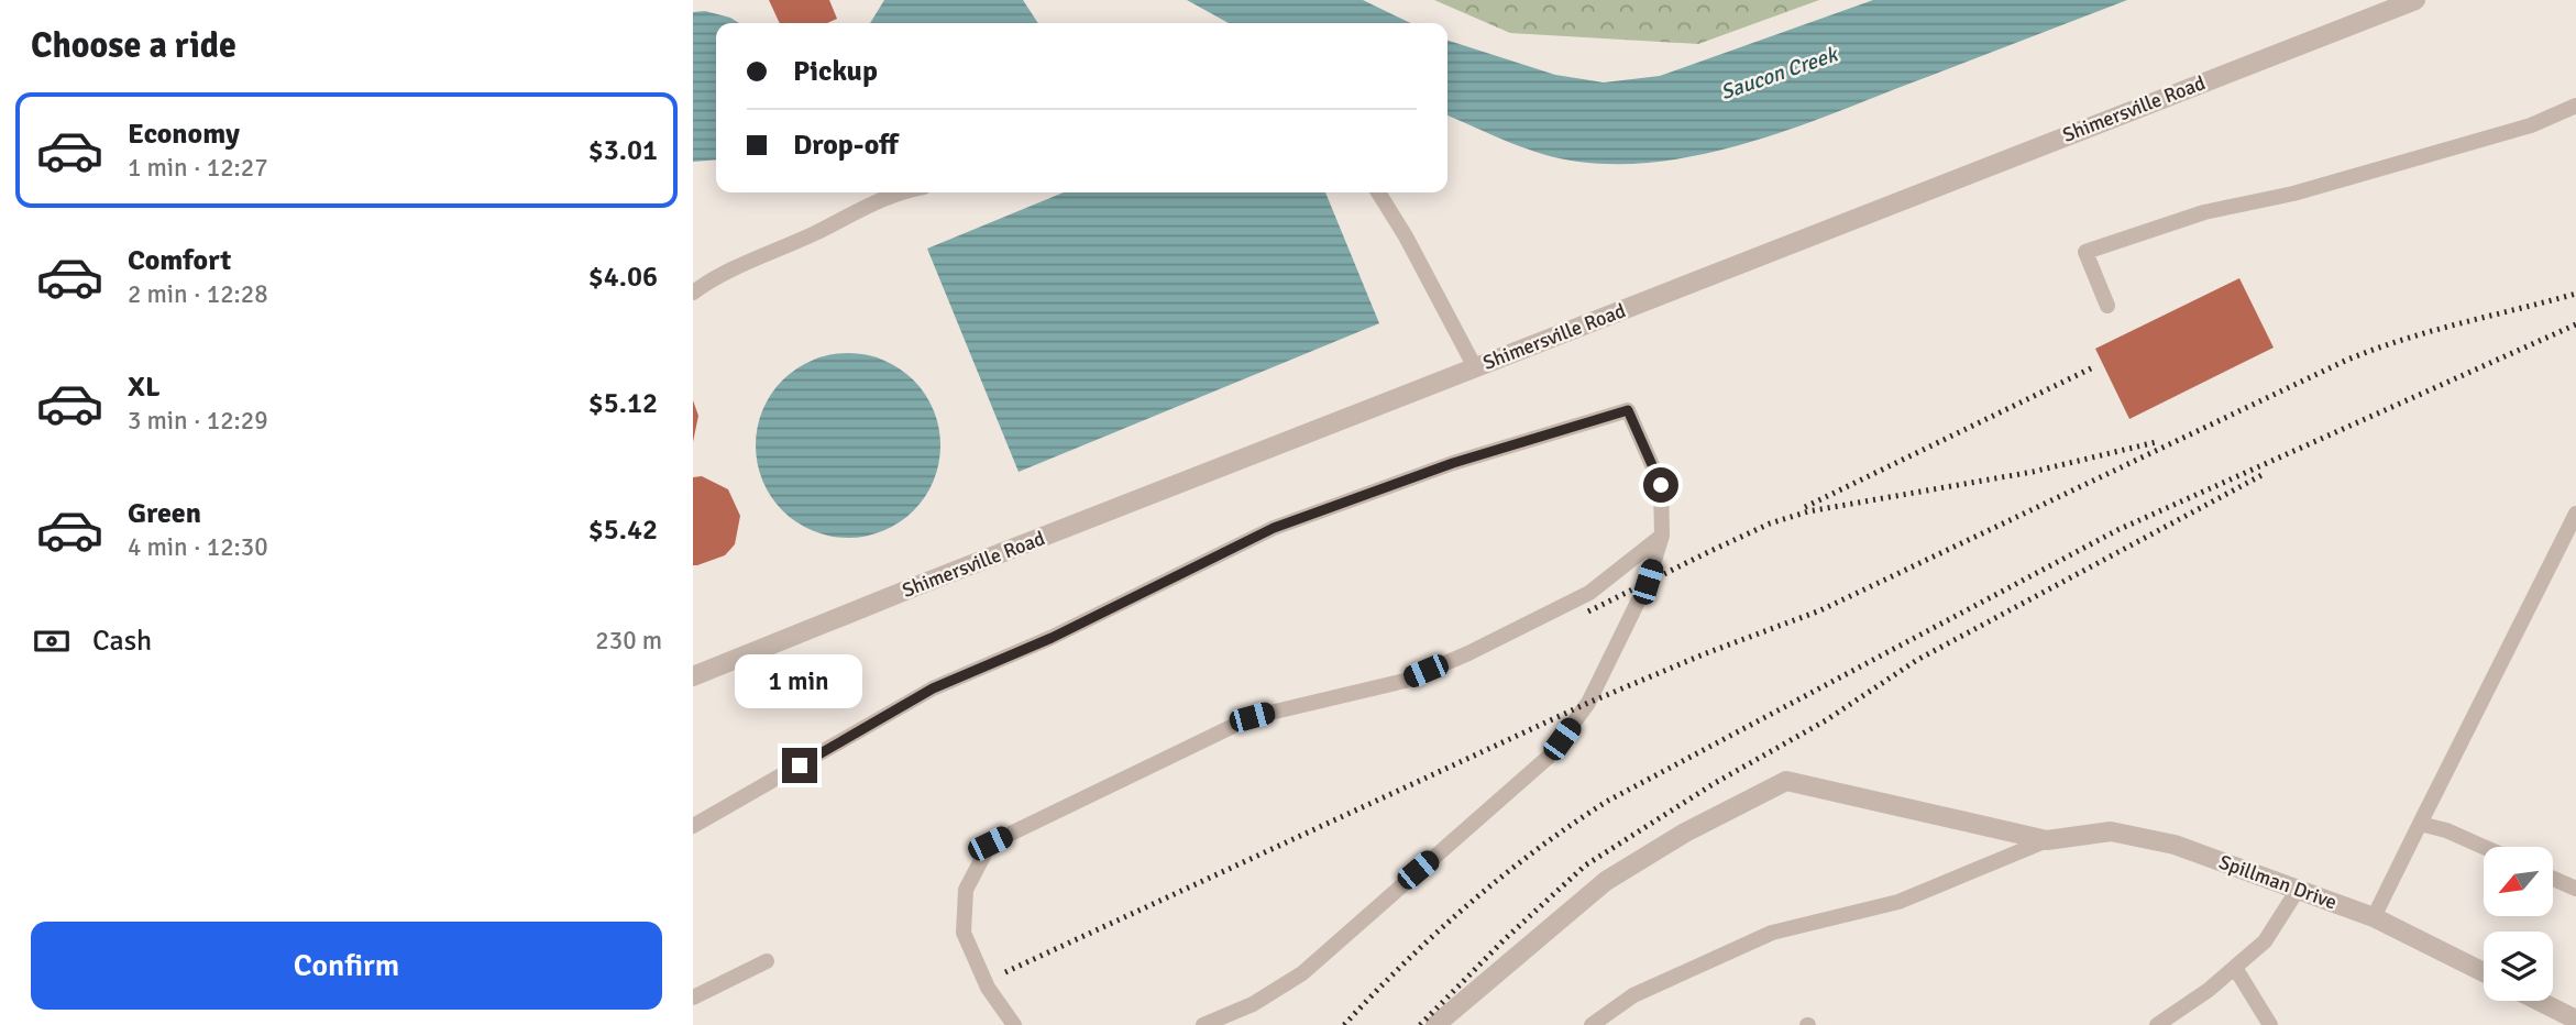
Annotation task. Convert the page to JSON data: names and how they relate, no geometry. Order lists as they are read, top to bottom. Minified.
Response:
{"streets":{"street":["Shimersville Road","Spillman Drive"]},"water":["Saucon Creek"],"north":"bottom left","page":{"heading":"Choose a ride","banner":["Pickup","Drop-off"],"list":[{"name":"Economy","note":"1 min · 12:27","value":"$3.01"},{"name":"Comfort","note":"2 min · 12:28","value":"$4.06"},{"name":"XL","note":"3 min · 12:29","value":"$5.12"},{"name":"Green","note":"4 min · 12:30","value":"$5.42"}],"pay":["Cash","230 m"],"bubble":"1 min","buttons":"Confirm"}}
